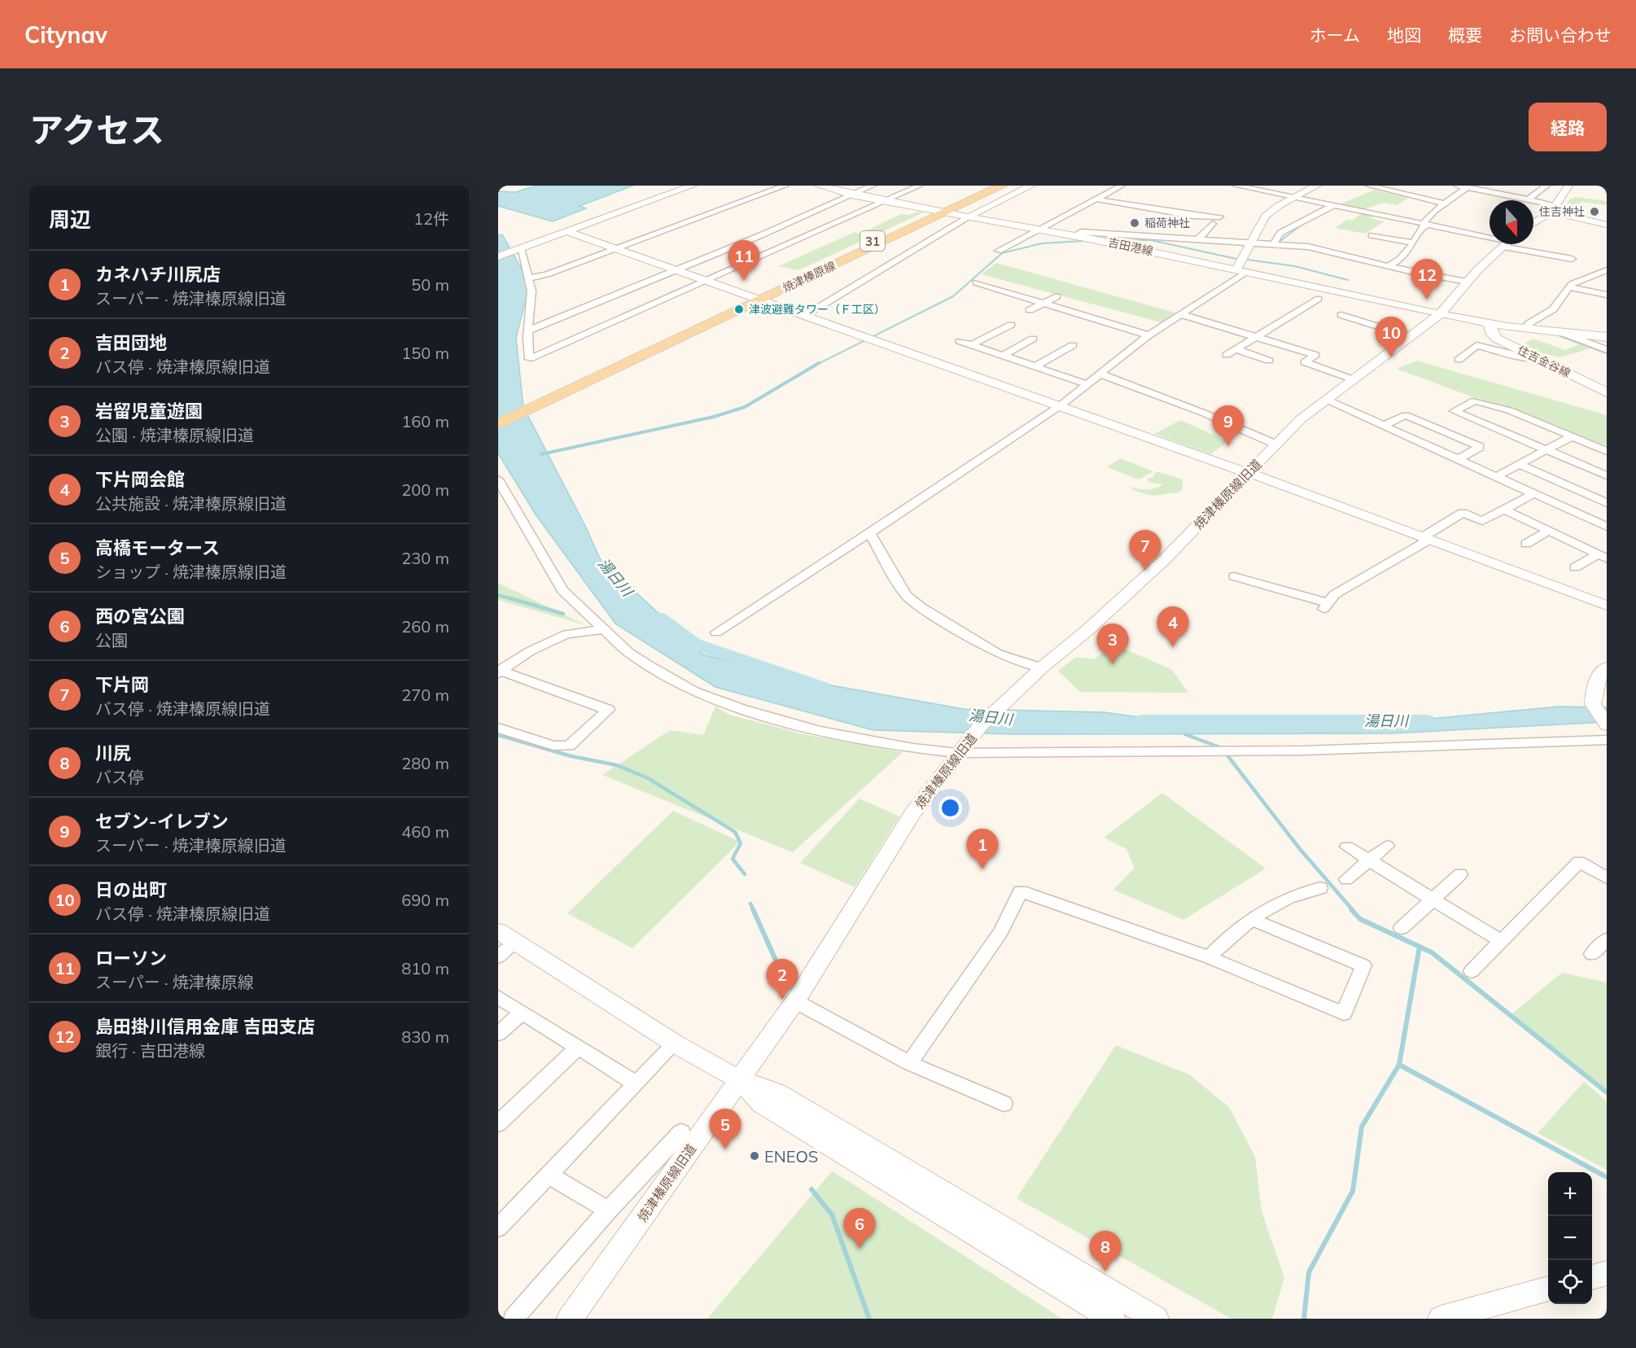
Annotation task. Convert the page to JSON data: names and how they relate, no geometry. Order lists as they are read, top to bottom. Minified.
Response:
{"streets":{"main road":["31","吉田港線","焼津榛原線","住吉金谷線"],"street":["焼津榛原線旧道"]},"crossings":[["吉田港線","焼津榛原線"],["吉田港線","住吉金谷線"],["吉田港線","焼津榛原線旧道"],["住吉金谷線","焼津榛原線旧道"]],"water":["湯日川"],"places":["住吉神社","稲荷神社","津波避難タワー（Ｆ工区）","ENEOS"],"north":"bottom","page":{"header":"Citynav","nav":["ホーム","地図","概要","お問い合わせ"],"title":"アクセス","buttons":"経路","heading":["周辺","12件"],"pins":["11","12","10","9","7","4","3","1","2","5","6","8"],"list":[{"mark":"1","name":"カネハチ川尻店","note":"スーパー · 焼津榛原線旧道","value":"50 m"},{"mark":"2","name":"吉田団地","note":"バス停 · 焼津榛原線旧道","value":"150 m"},{"mark":"3","name":"岩留児童遊園","note":"公園 · 焼津榛原線旧道","value":"160 m"},{"mark":"4","name":"下片岡会館","note":"公共施設 · 焼津榛原線旧道","value":"200 m"},{"mark":"5","name":"高橋モータース","note":"ショップ · 焼津榛原線旧道","value":"230 m"},{"mark":"6","name":"西の宮公園","note":"公園","value":"260 m"},{"mark":"7","name":"下片岡","note":"バス停 · 焼津榛原線旧道","value":"270 m"},{"mark":"8","name":"川尻","note":"バス停","value":"280 m"},{"mark":"9","name":"セブン-イレブン","note":"スーパー · 焼津榛原線旧道","value":"460 m"},{"mark":"10","name":"日の出町","note":"バス停 · 焼津榛原線旧道","value":"690 m"},{"mark":"11","name":"ローソン","note":"スーパー · 焼津榛原線","value":"810 m"},{"mark":"12","name":"島田掛川信用金庫 吉田支店","note":"銀行 · 吉田港線","value":"830 m"}],"map_buttons":["+","−"]}}
